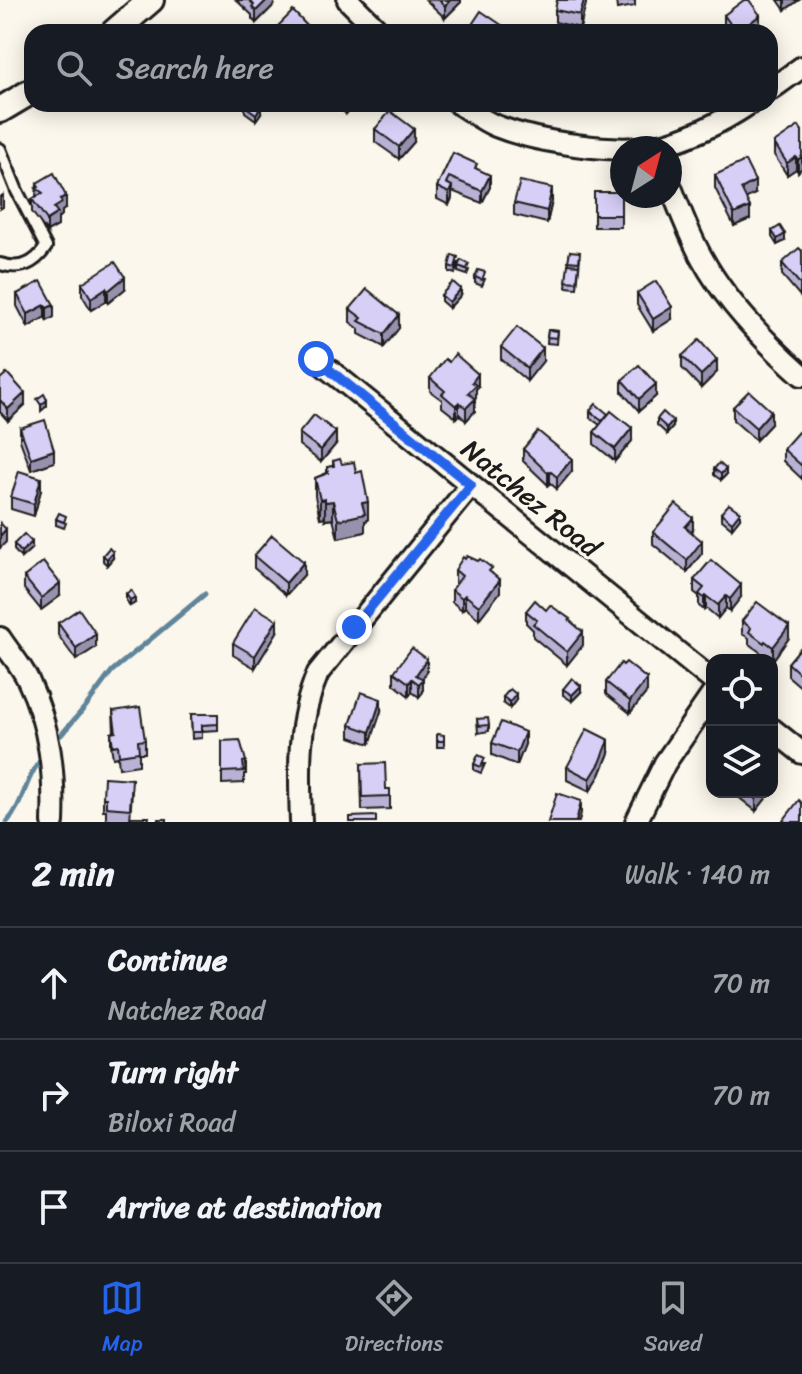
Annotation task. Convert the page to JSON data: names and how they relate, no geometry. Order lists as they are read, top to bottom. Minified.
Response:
{"streets":{"street":["Natchez Road"]},"north":"top right","page":{"search":"Search here","heading":["2 min","Walk · 140 m"],"list":[["Continue","Natchez Road","70 m"],["Turn right","Biloxi Road","70 m"],"Arrive at destination"],"nav":["Map","Directions","Saved"]}}
